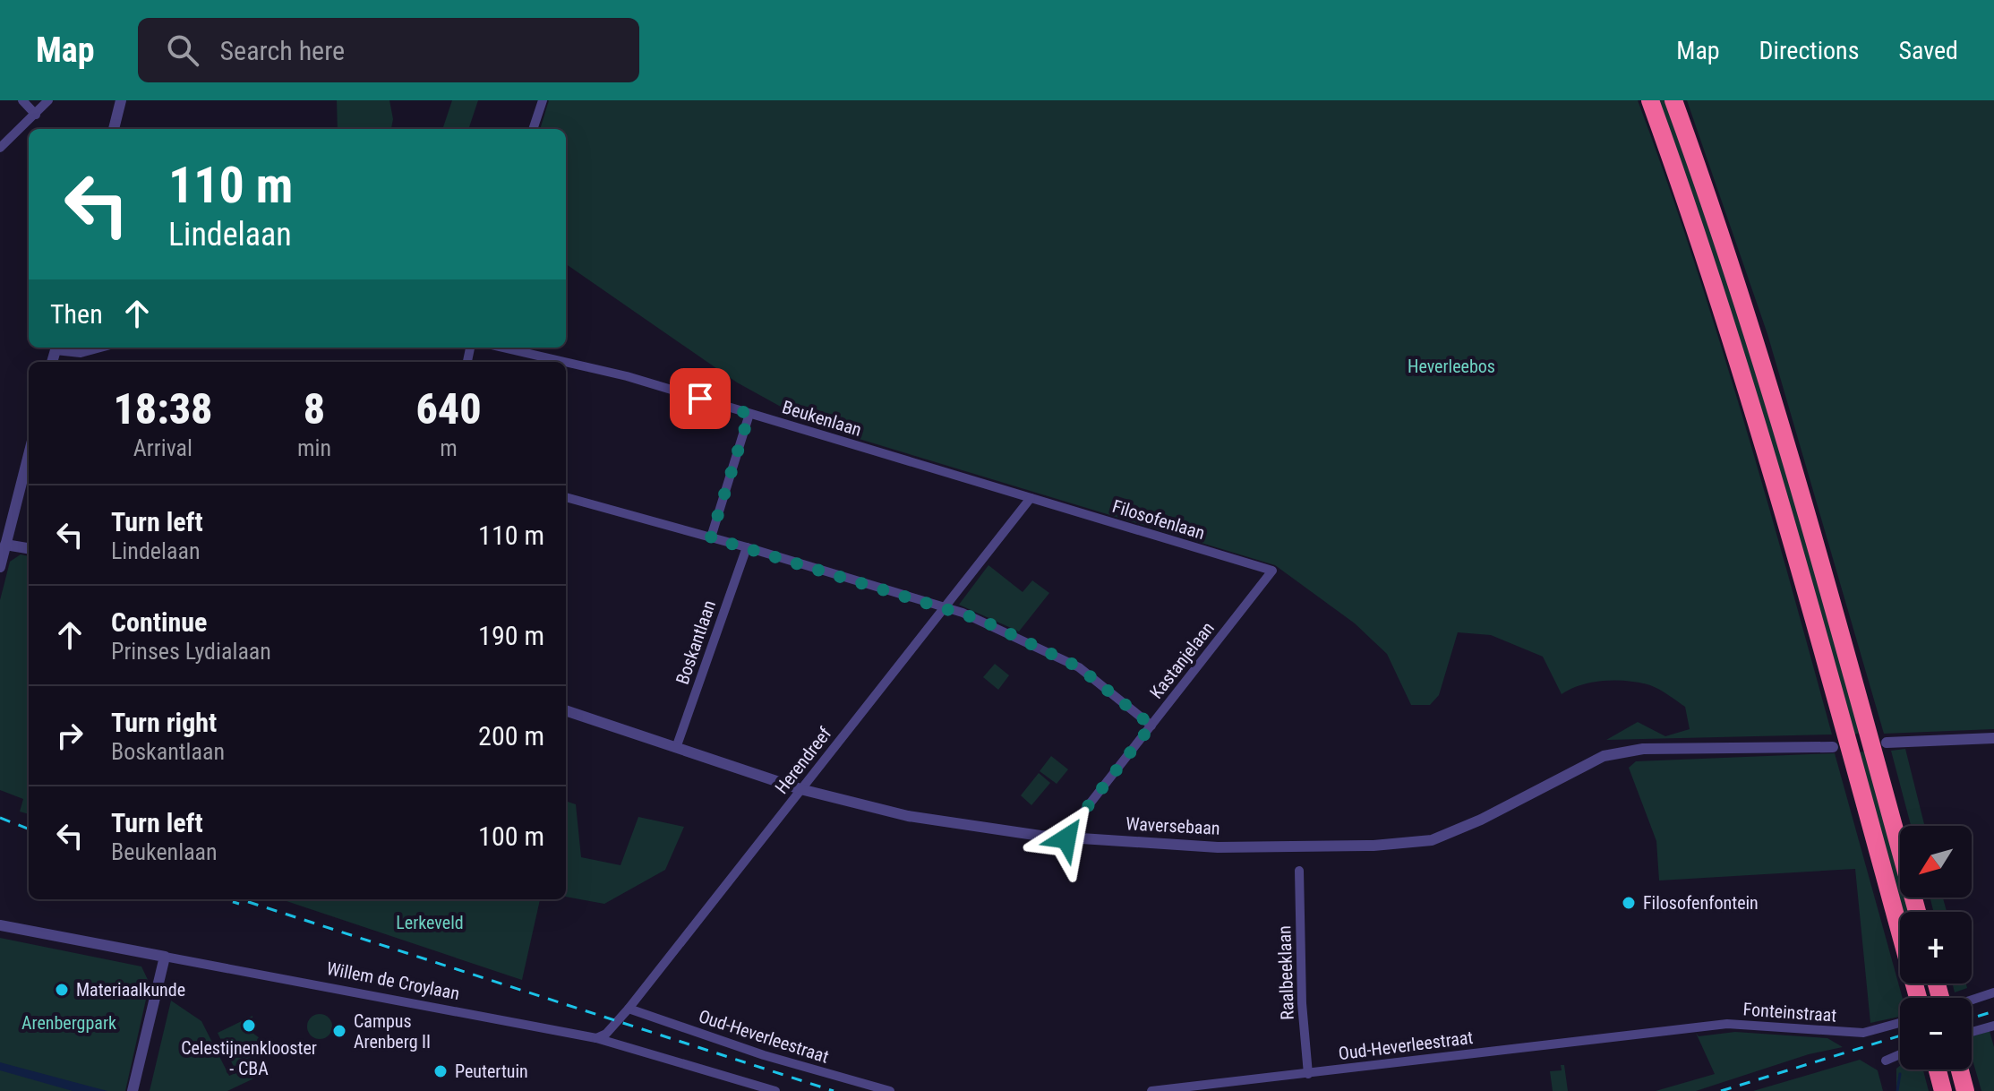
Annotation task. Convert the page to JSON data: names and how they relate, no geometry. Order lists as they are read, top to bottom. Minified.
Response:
{"streets":{"street":["Beukenlaan","Filosofenlaan","Boskantlaan","Kastanjelaan","Herendreef","Waversebaan","Raalbeeklaan","Willem de Croylaan","Fonteinstraat","Oud-Heverleestraat"]},"crossings":[["Beukenlaan","Filosofenlaan"],["Beukenlaan","Herendreef"],["Filosofenlaan","Kastanjelaan"],["Filosofenlaan","Herendreef"],["Boskantlaan","Waversebaan"],["Kastanjelaan","Waversebaan"],["Herendreef","Waversebaan"],["Herendreef","Willem de Croylaan"],["Herendreef","Oud-Heverleestraat"],["Raalbeeklaan","Oud-Heverleestraat"],["Fonteinstraat","Oud-Heverleestraat"]],"parks":["Heverleebos","Lerkeveld","Arenbergpark"],"places":["Filosofenfontein","Materiaalkunde","Celestijnenklooster - CBA","Campus Arenberg II","Peutertuin"],"north":"bottom left","page":{"header":"Map","search":"Search here","nav":["Map","Directions","Saved"],"turn":["110 m","Lindelaan"],"then":"Then","eta":["18:38","Arrival","8","min","640","m"],"list":[{"name":"Turn left","note":"Lindelaan","value":"110 m"},{"name":"Continue","note":"Prinses Lydialaan","value":"190 m"},{"name":"Turn right","note":"Boskantlaan","value":"200 m"},{"name":"Turn left","note":"Beukenlaan","value":"100 m"}],"map_buttons":["+","−"]}}
